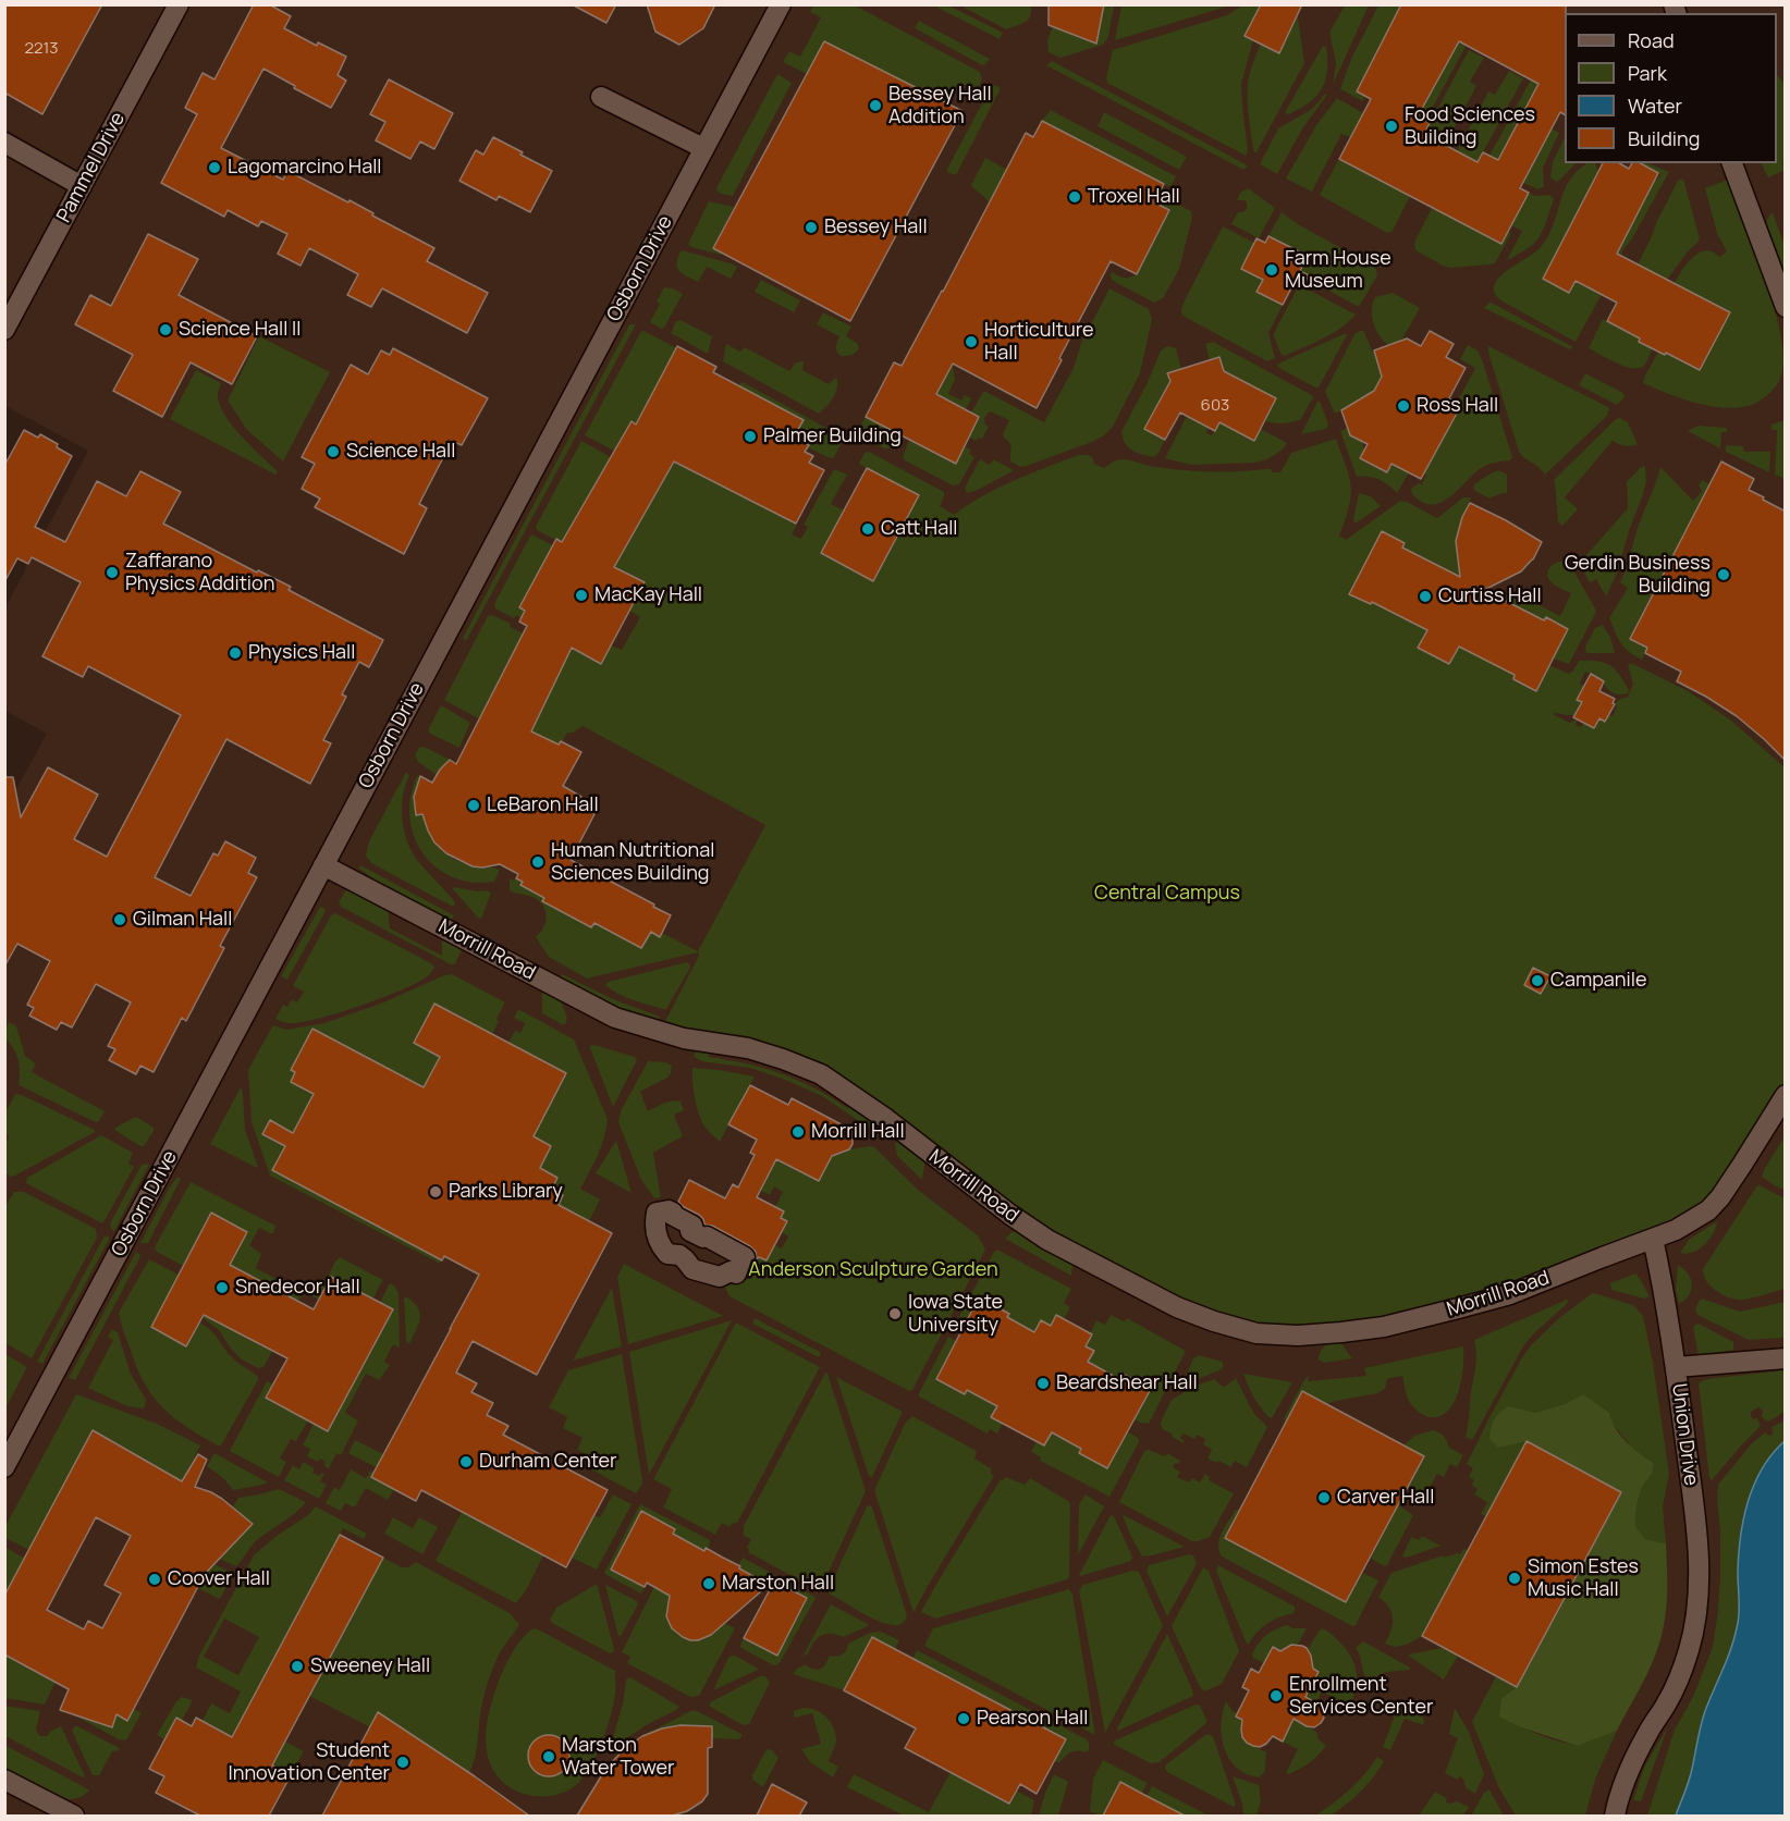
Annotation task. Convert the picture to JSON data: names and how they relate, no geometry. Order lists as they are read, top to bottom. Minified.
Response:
{"streets":{"street":["Pammel Drive","Osborn Drive","Morrill Road","Union Drive"]},"crossings":[["Osborn Drive","Morrill Road"],["Morrill Road","Union Drive"]],"parks":["Central Campus","Anderson Sculpture Garden"],"places":["Bessey Hall Addition","Food Sciences Building","Lagomarcino Hall","Troxel Hall","Bessey Hall","Farm House Museum","Science Hall II","Horticulture Hall","Ross Hall","Palmer Building","Science Hall","Catt Hall","Zaffarano Physics Addition","Gerdin Business Building","MacKay Hall","Curtiss Hall","Physics Hall","LeBaron Hall","Human Nutritional Sciences Building","Gilman Hall","Campanile","Morrill Hall","Parks Library","Snedecor Hall","Iowa State University","Beardshear Hall","Durham Center","Carver Hall","Simon Estes Music Hall","Coover Hall","Marston Hall","Sweeney Hall","Enrollment Services Center","Pearson Hall","Marston Water Tower","Student Innovation Center"],"house_numbers":["2213","603"],"legend":["Road","Park","Water","Building"]}
